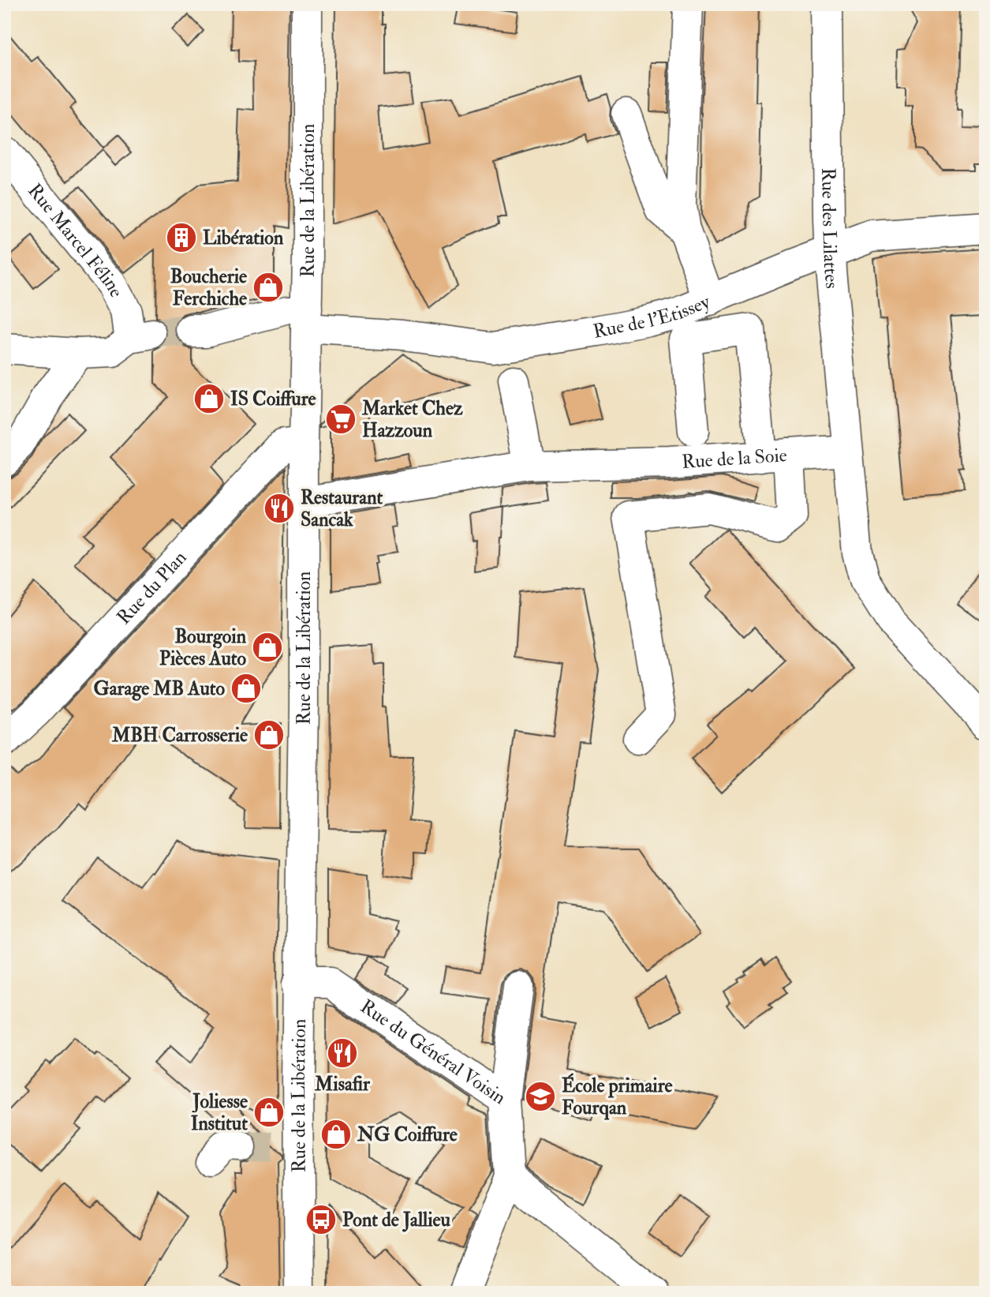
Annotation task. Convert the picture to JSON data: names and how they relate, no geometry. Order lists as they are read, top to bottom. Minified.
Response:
{"streets":{"street":["Rue de la Libération","Rue des Lilattes","Rue Marcel Féline","Rue de l'Etissey","Rue de la Soie","Rue du Plan","Rue du Général Voisin"]},"crossings":[["Rue de la Libération","Rue de l'Etissey"],["Rue de la Libération","Rue de la Soie"],["Rue de la Libération","Rue du Plan"],["Rue de la Libération","Rue du Général Voisin"],["Rue des Lilattes","Rue de l'Etissey"],["Rue des Lilattes","Rue de la Soie"]],"places":{"building":["Libération"],"shop":["Boucherie Ferchiche","IS Coiffure","Bourgoin Pièces Auto","Garage MB Auto","MBH Carrosserie","Joliesse Institut","NG Coiffure"],"supermarket":["Market Chez Hazzoun"],"restaurant":["Restaurant Sancak","Misafir"],"school or university":["École primaire Fourqan"],"bus stop":["Pont de Jallieu"]}}
